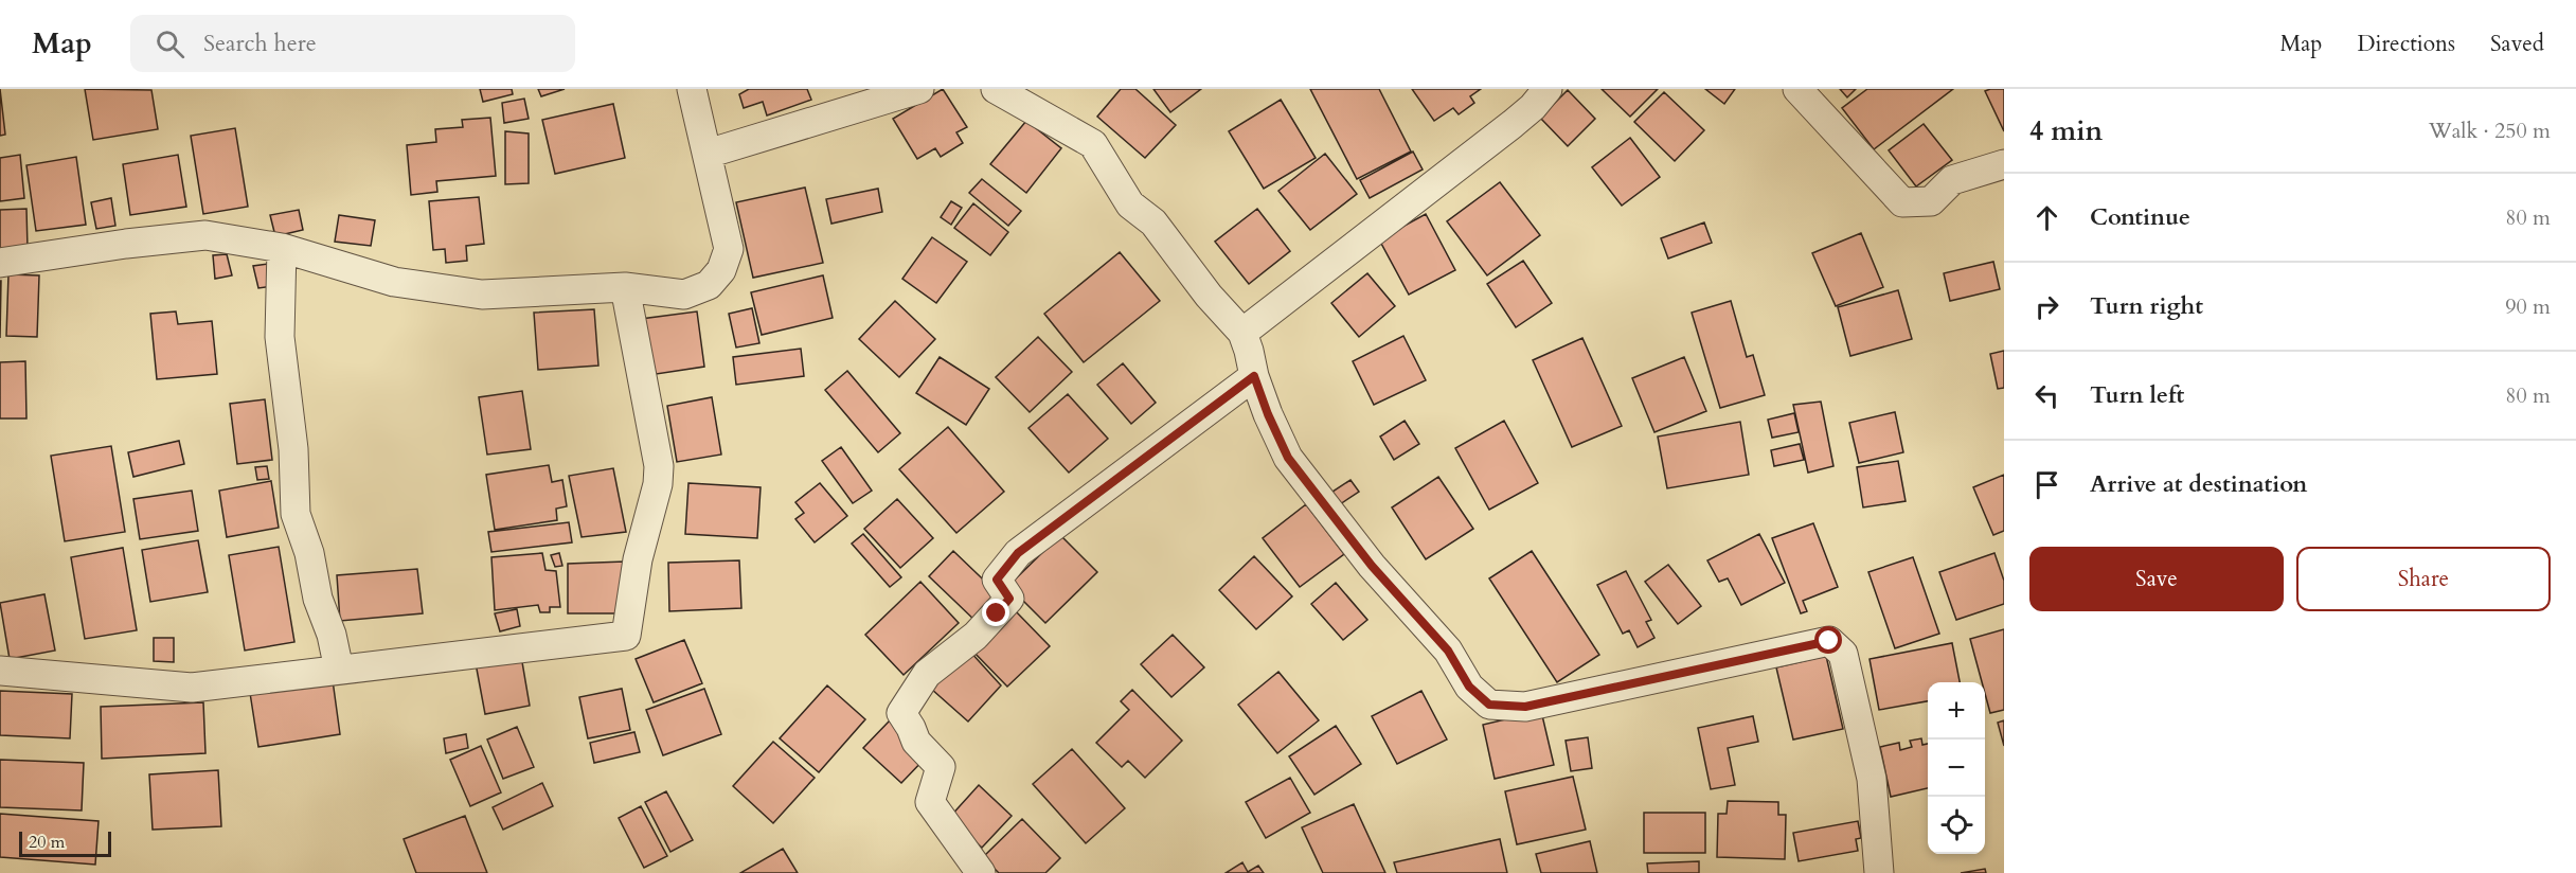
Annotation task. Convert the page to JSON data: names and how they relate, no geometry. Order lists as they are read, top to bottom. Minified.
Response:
{"scale_bar":"20 m","page":{"header":"Map","search":"Search here","nav":["Map","Directions","Saved"],"heading":["4 min","Walk · 250 m"],"list":[["Continue","80 m"],["Turn right","90 m"],["Turn left","80 m"],"Arrive at destination"],"buttons":["Save","Share"],"map_buttons":["+","−"],"scale":"20 m"}}
